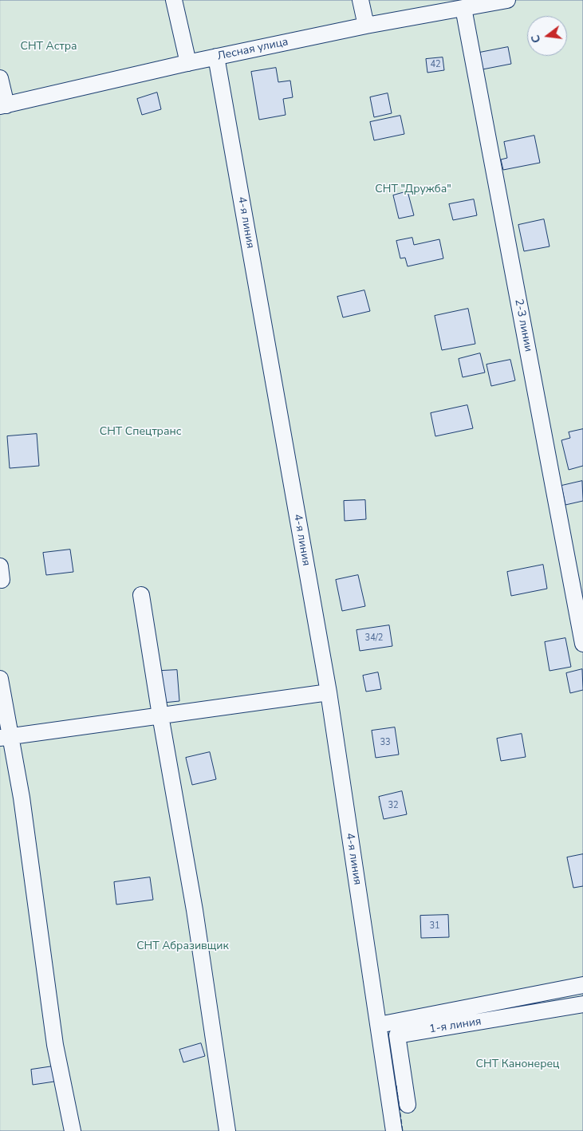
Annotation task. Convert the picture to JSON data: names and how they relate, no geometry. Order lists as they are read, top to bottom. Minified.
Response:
{"streets":{"street":["Лесная улица","4-я линия","2-3 линии","1-я линия"]},"crossings":[["Лесная улица","4-я линия"],["Лесная улица","2-3 линии"]],"parks":["СНТ Астра","СНТ \"Дружба\"","СНТ Спецтранс","СНТ Абразивщик","СНТ Канонерец"],"house_numbers":["42","34/2","33","32","31"],"north":"left"}
